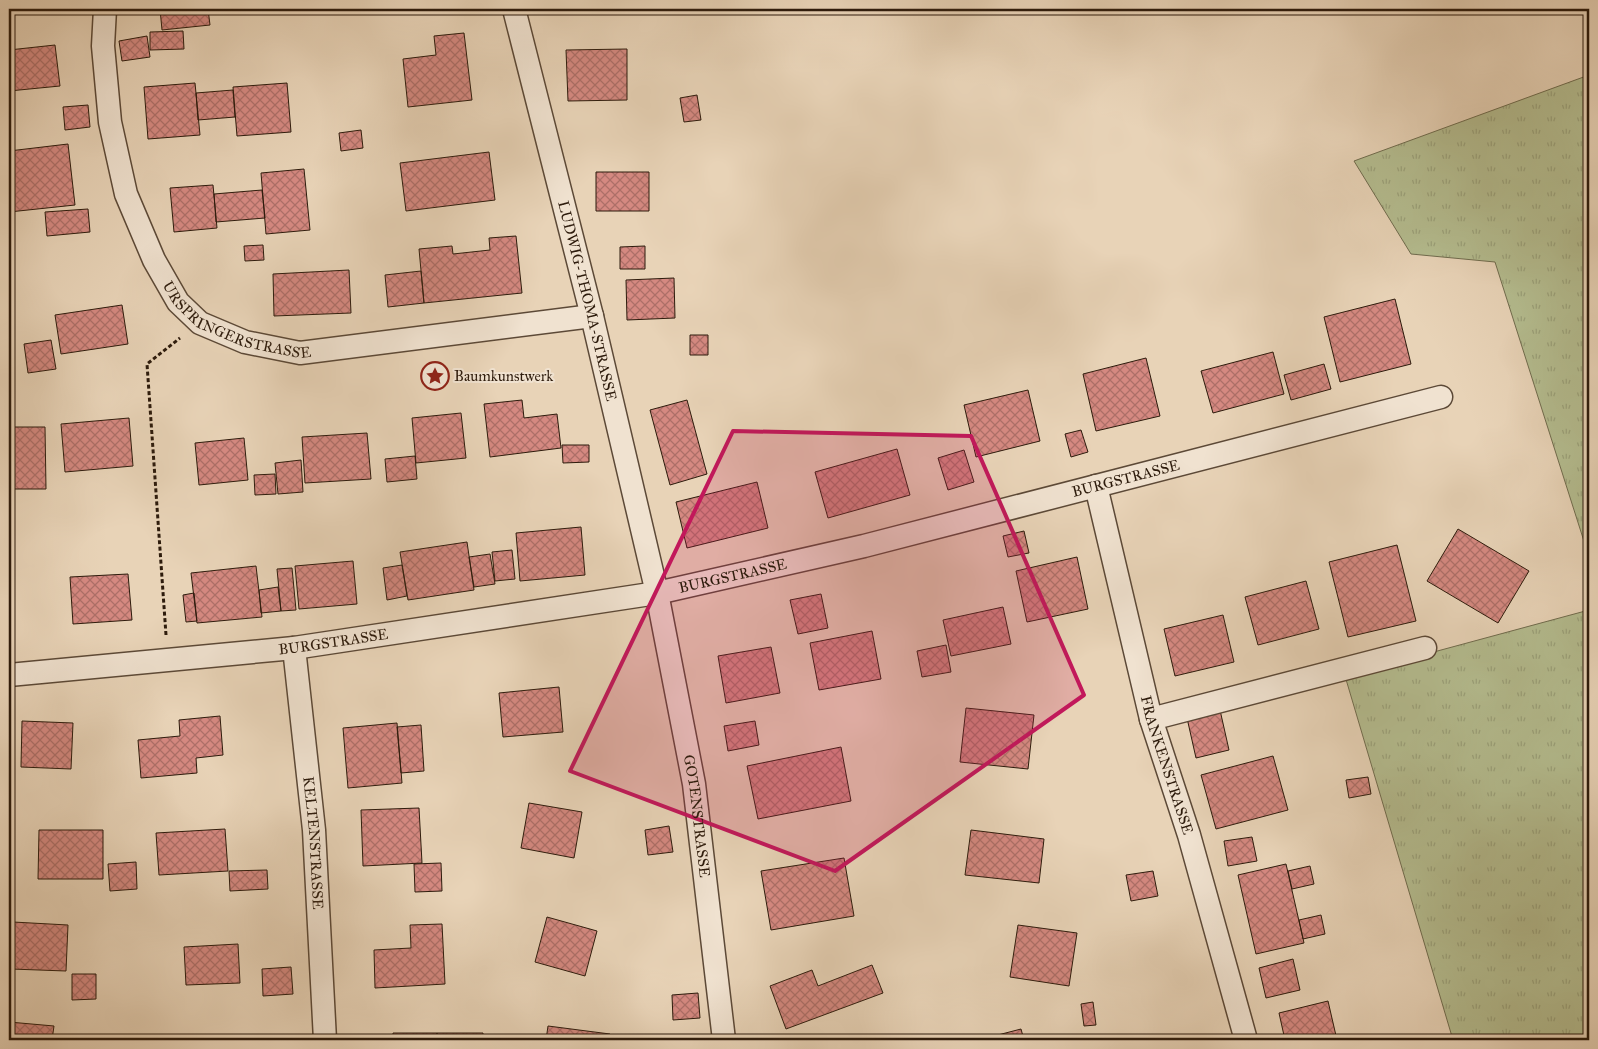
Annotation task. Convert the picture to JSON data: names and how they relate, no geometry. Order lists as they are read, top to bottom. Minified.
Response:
{"streets":{"street":["LUDWIG-THOMA-STRASSE","URSPRINGERSTRASSE","BURGSTRASSE","FRANKENSTRASSE","GOTENSTRASSE","KELTENSTRASSE"]},"crossings":[["LUDWIG-THOMA-STRASSE","URSPRINGERSTRASSE"],["LUDWIG-THOMA-STRASSE","BURGSTRASSE"],["LUDWIG-THOMA-STRASSE","GOTENSTRASSE"],["BURGSTRASSE","FRANKENSTRASSE"],["BURGSTRASSE","GOTENSTRASSE"],["BURGSTRASSE","KELTENSTRASSE"]],"places":{"place":["Baumkunstwerk"]}}
